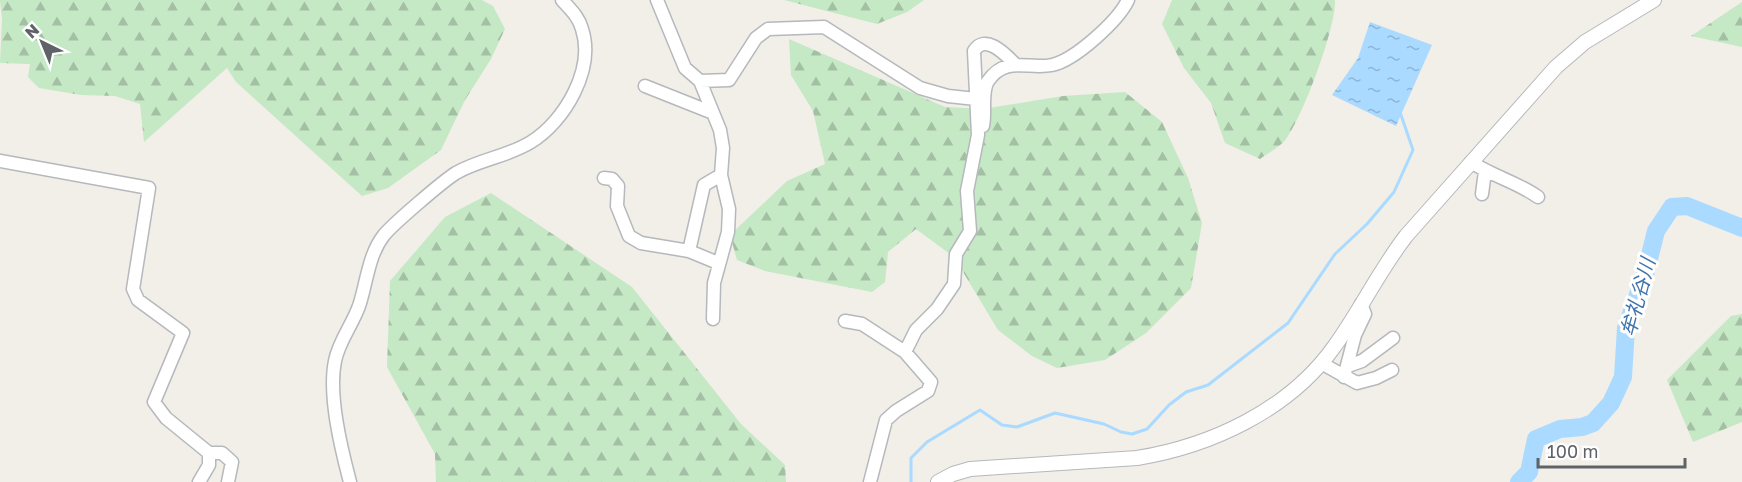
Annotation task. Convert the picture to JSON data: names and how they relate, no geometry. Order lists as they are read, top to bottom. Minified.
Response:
{"water":["牟礼谷川"],"scale_bar":"100 m","north":"top left"}
